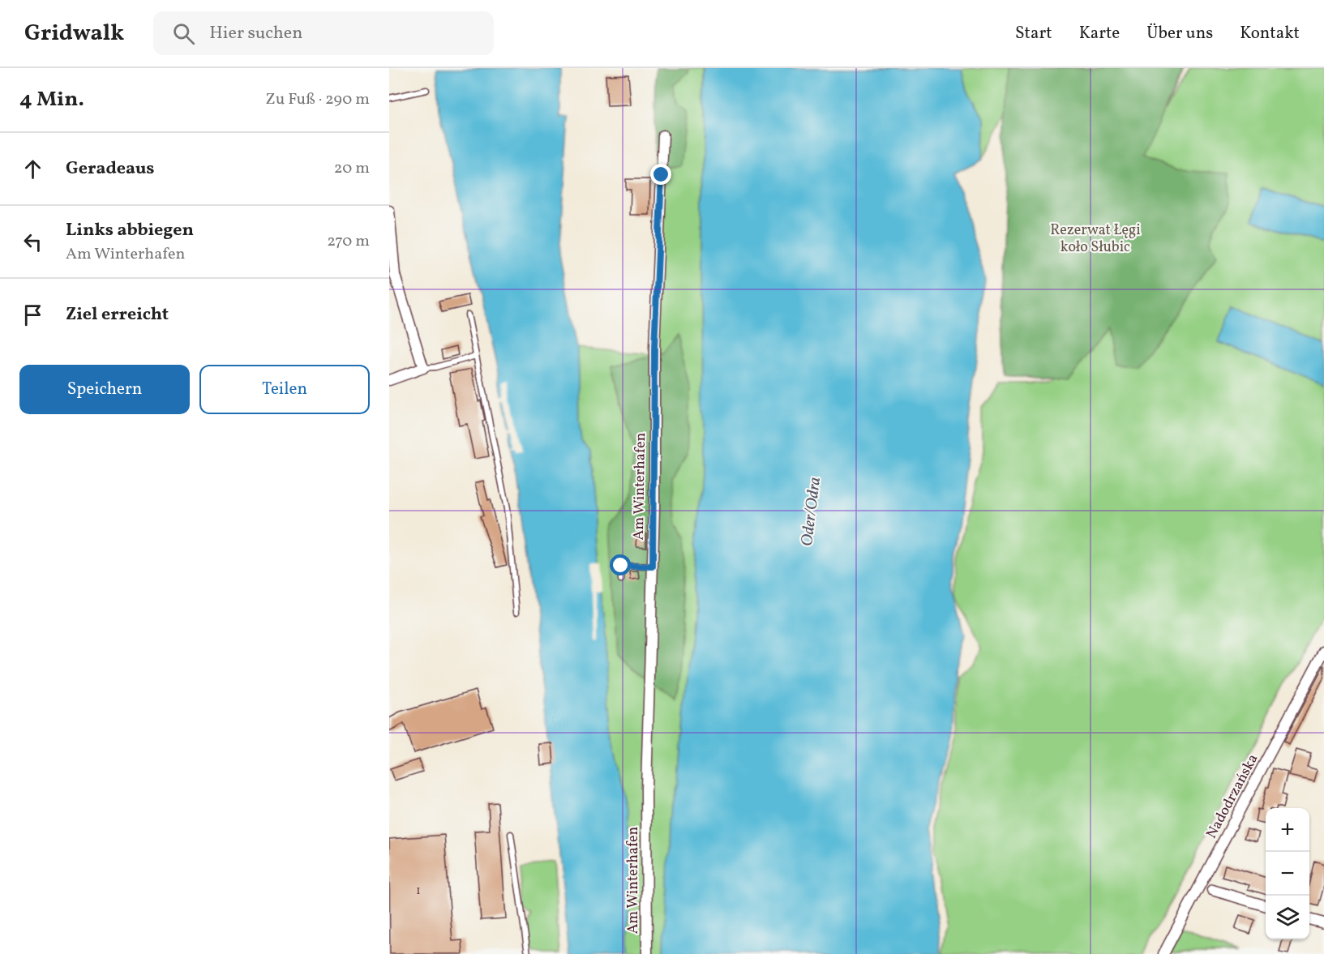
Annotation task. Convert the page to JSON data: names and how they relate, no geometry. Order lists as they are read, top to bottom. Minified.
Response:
{"streets":{"street":["Am Winterhafen","Nadodrzańska"]},"water":["Oder/Odra"],"parks":["Rezerwat Łęgi koło Słubic"],"house_numbers":["1"],"page":{"header":"Gridwalk","search":"Hier suchen","nav":["Start","Karte","Über uns","Kontakt"],"heading":["4 Min.","Zu Fuß · 290 m"],"list":[["Geradeaus","20 m"],["Links abbiegen","Am Winterhafen","270 m"],"Ziel erreicht"],"buttons":["Speichern","Teilen"],"map_buttons":["+","−"]}}
